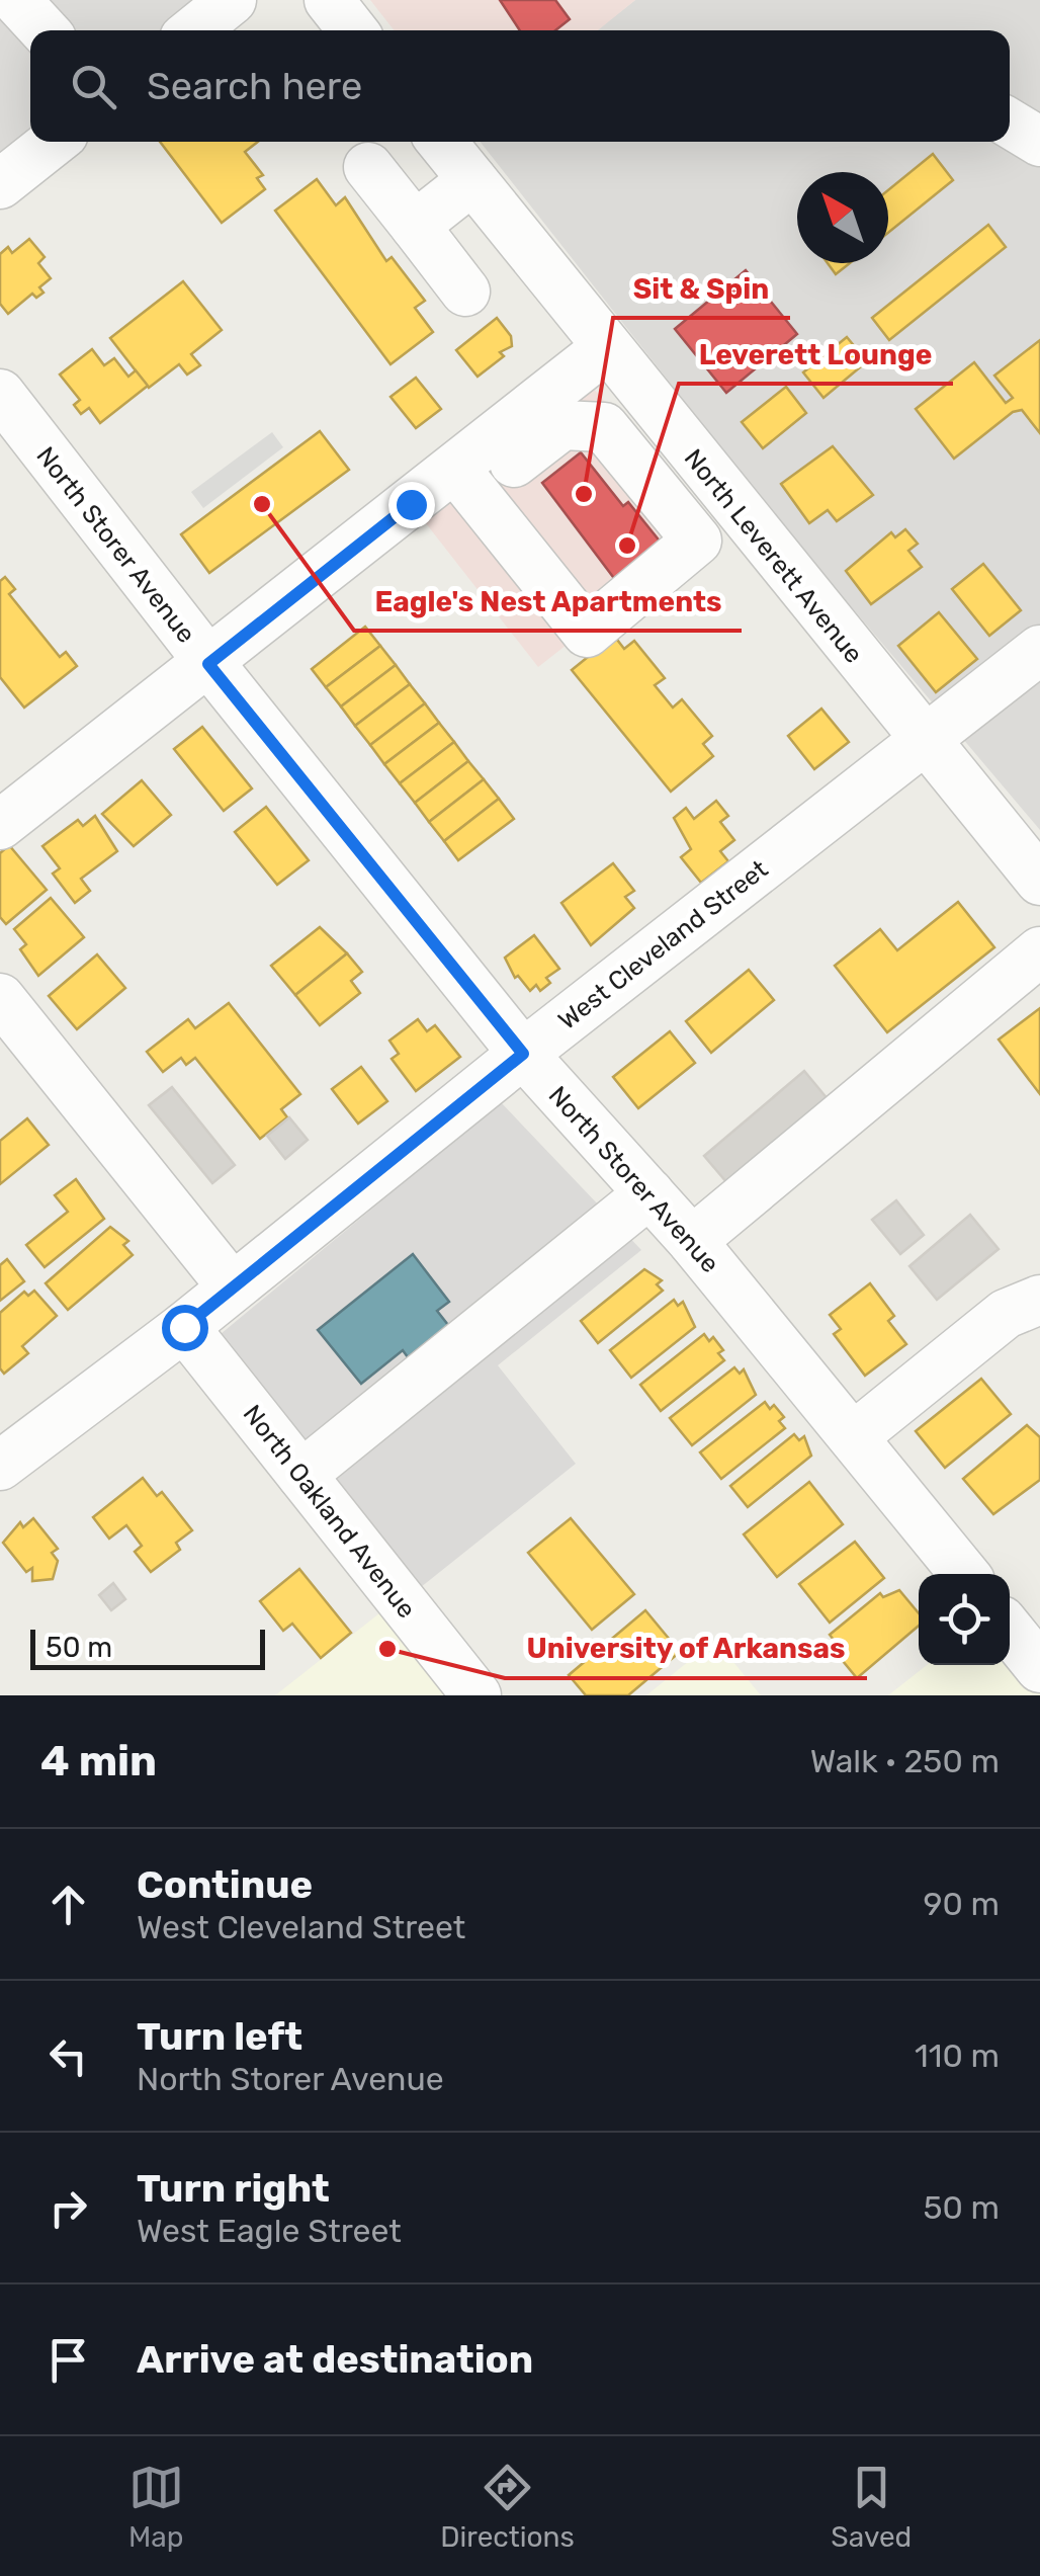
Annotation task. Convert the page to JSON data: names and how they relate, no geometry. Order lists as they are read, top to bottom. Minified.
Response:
{"streets":{"street":["North Storer Avenue","North Leverett Avenue","West Cleveland Street","North Oakland Avenue"]},"crossings":[["North Storer Avenue","West Cleveland Street"],["North Leverett Avenue","West Cleveland Street"],["West Cleveland Street","North Oakland Avenue"]],"places":["Sit & Spin","Eagle's Nest Apartments","Leverett Lounge","University of Arkansas"],"scale_bar":"50 m","north":"top left","page":{"search":"Search here","scale":"50 m","heading":["4 min","Walk · 250 m"],"list":[["Continue","West Cleveland Street","90 m"],["Turn left","North Storer Avenue","110 m"],["Turn right","West Eagle Street","50 m"],"Arrive at destination"],"nav":["Map","Directions","Saved"]}}
